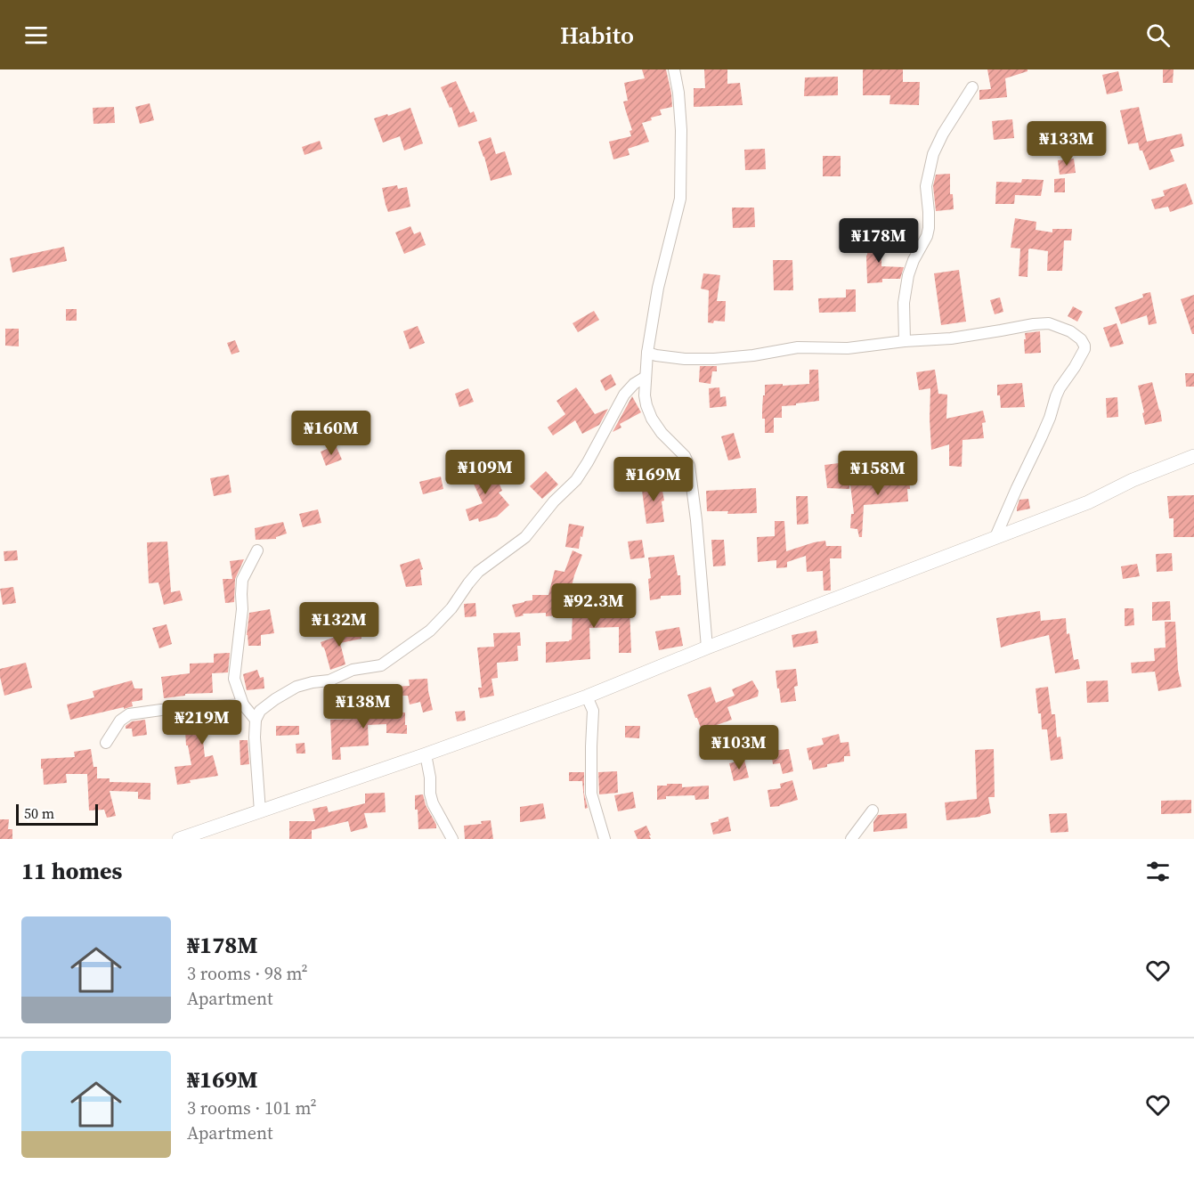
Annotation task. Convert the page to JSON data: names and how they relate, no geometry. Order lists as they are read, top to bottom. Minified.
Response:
{"scale_bar":"50 m","page":{"header":"Habito","price":["₦133M","₦178M","₦160M","₦109M","₦158M","₦169M","₦92.3M","₦132M","₦138M","₦219M","₦103M"],"scale":"50 m","heading":"11 homes","list":[{"name":"₦178M","note":"3 rooms · 98 m² · Apartment"},{"name":"₦169M","note":"3 rooms · 101 m² · Apartment"}]}}
